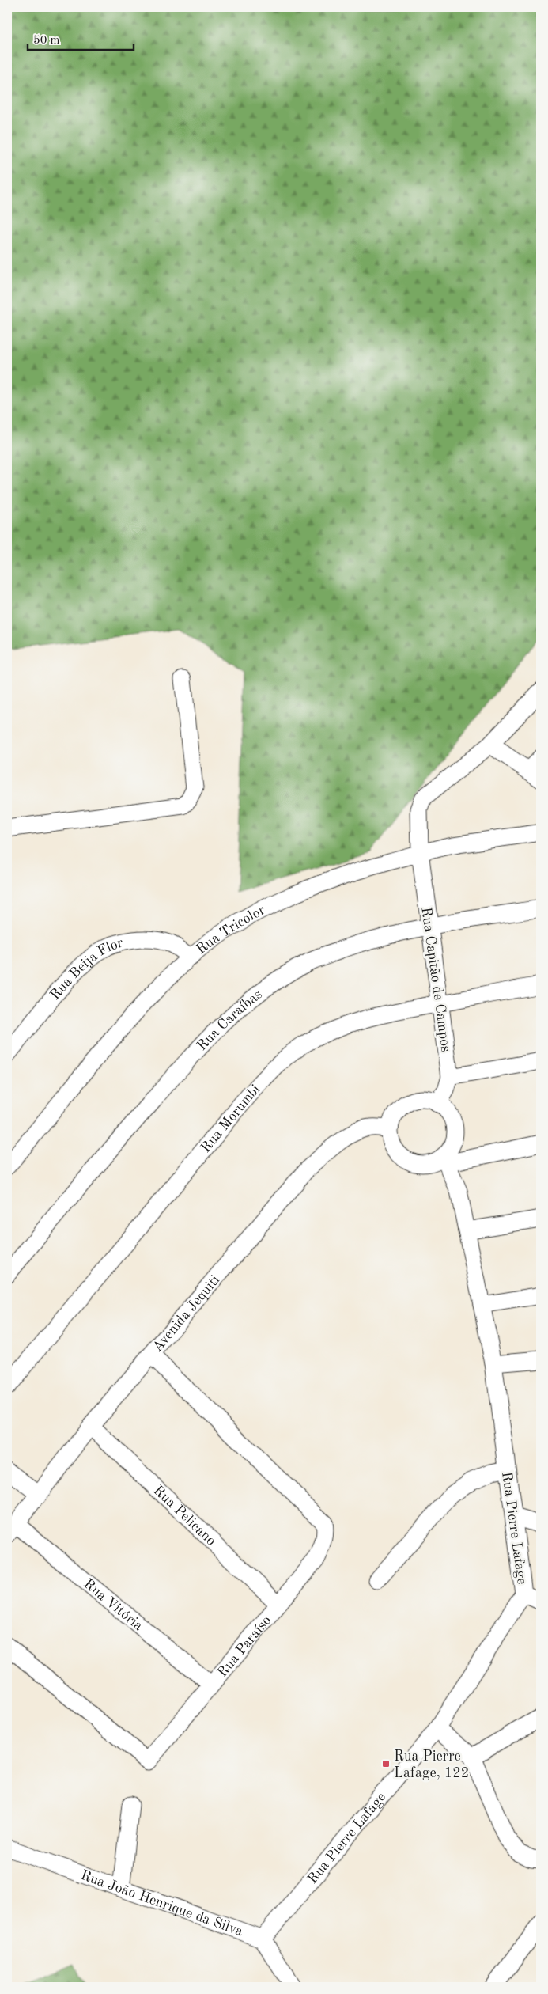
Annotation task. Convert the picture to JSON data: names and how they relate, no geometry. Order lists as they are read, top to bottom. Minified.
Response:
{"streets":{"street":["Rua Tricolor","Rua Beija Flor","Rua Capitão de Campos","Rua Caraíbas","Rua Morumbi","Avenida Jequiti","Rua Pelicano","Rua Pierre Lafage","Rua Vitória","Rua Paraíso","Rua João Henrique da Silva"]},"crossings":[["Rua Tricolor","Rua Beija Flor"],["Rua Tricolor","Rua Capitão de Campos"],["Rua Capitão de Campos","Rua Caraíbas"],["Rua Capitão de Campos","Rua Morumbi"],["Rua Capitão de Campos","Avenida Jequiti"],["Rua Capitão de Campos","Rua Pierre Lafage"],["Avenida Jequiti","Rua Pelicano"],["Avenida Jequiti","Rua Pierre Lafage"],["Avenida Jequiti","Rua Vitória"],["Avenida Jequiti","Rua Paraíso"],["Rua Pelicano","Rua Paraíso"],["Rua Pierre Lafage","Rua João Henrique da Silva"],["Rua Vitória","Rua Paraíso"]],"places":{"transit":["Rua Pierre Lafage, 122"]},"scale_bar":"50 m"}
